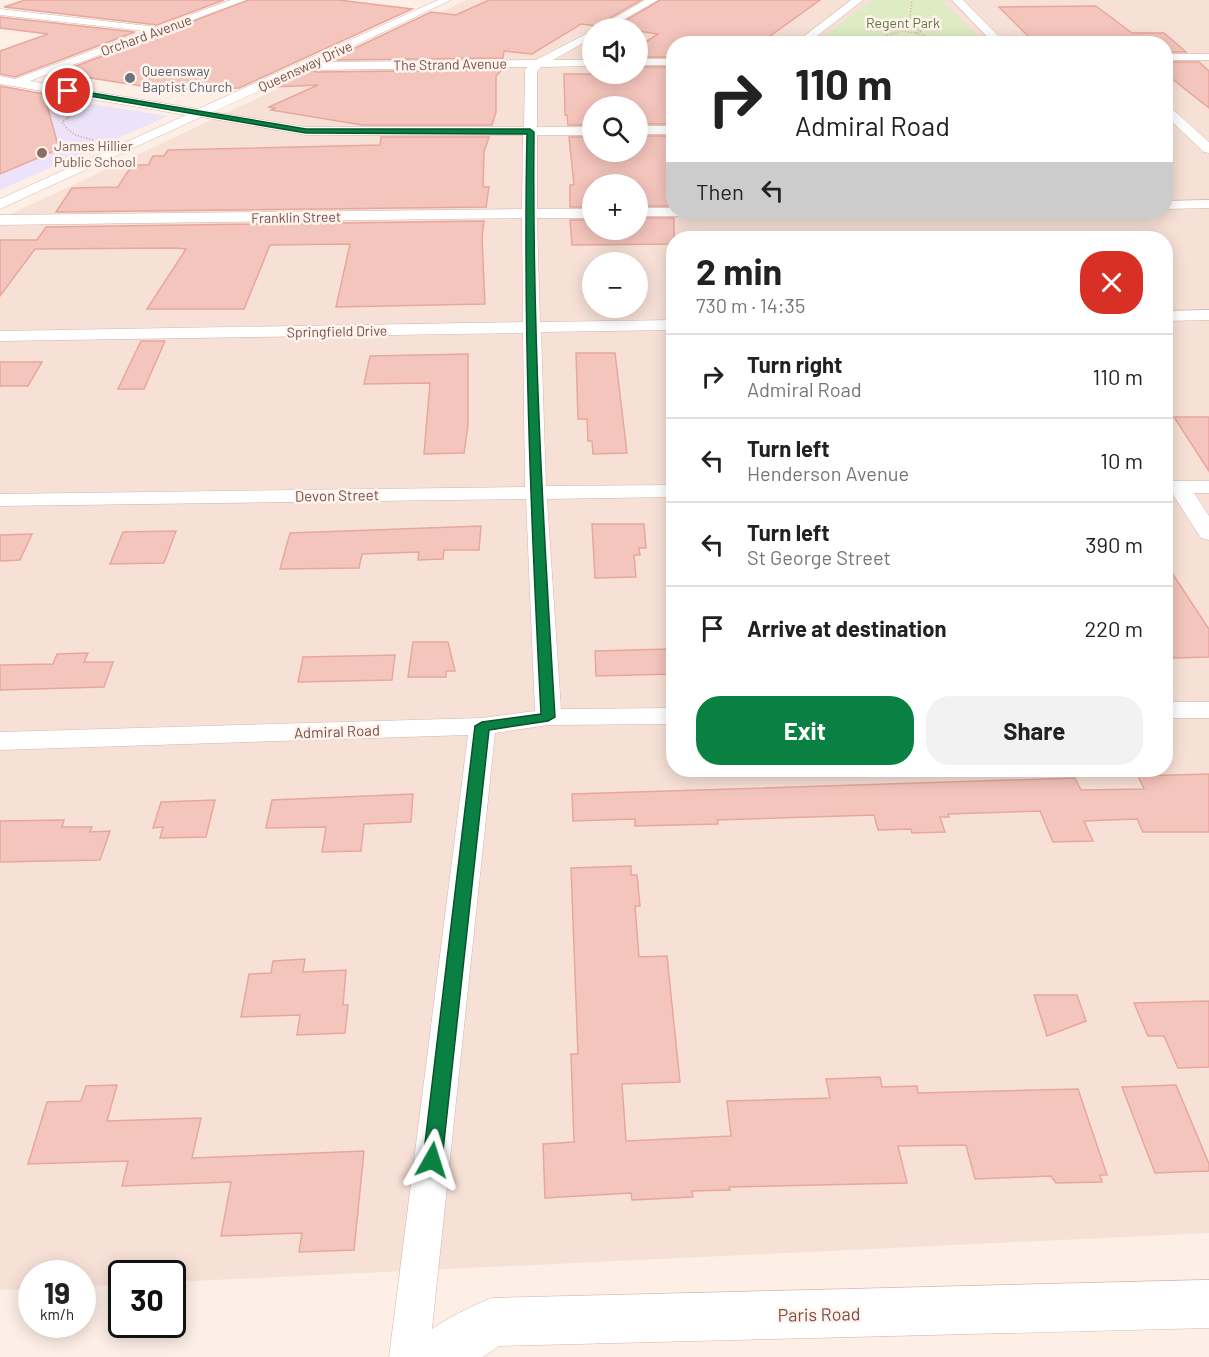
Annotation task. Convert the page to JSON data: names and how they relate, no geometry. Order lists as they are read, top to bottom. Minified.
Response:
{"streets":{"main road":["Paris Road"],"street":["Orchard Avenue","The Strand Avenue","Queensway Drive","Franklin Street","Springfield Drive","Devon Street","Admiral Road"]},"crossings":[["The Strand Avenue","Queensway Drive"]],"parks":["Regent Park"],"places":["Queensway Baptist Church","James Hillier Public School"],"page":{"map_buttons":["+","−"],"turn":["110 m","Admiral Road"],"then":"Then","heading":["2 min","730 m · 14:35"],"list":[{"name":"Turn right","note":"Admiral Road","value":"110 m"},{"name":"Turn left","note":"Henderson Avenue","value":"10 m"},{"name":"Turn left","note":"St George Street","value":"390 m"},{"name":"Arrive at destination","value":"220 m"}],"buttons":["Exit","Share"],"speed":"19 km/h","limit":"30"}}
